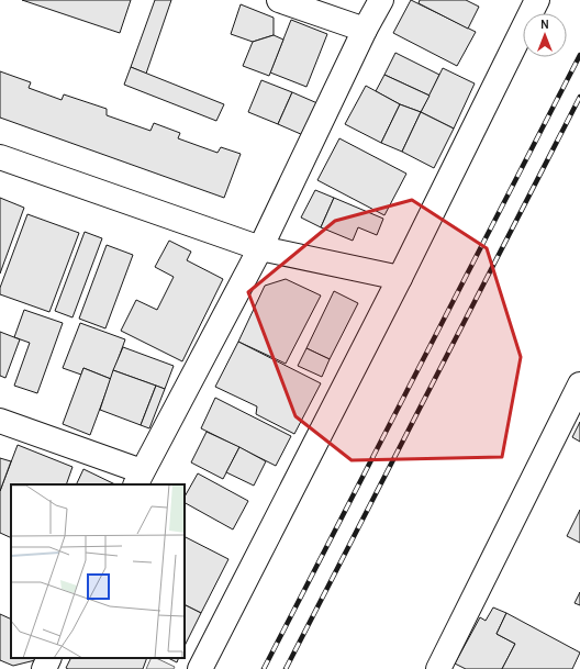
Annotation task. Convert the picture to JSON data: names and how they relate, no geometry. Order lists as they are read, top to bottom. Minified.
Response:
{"north":"top"}
